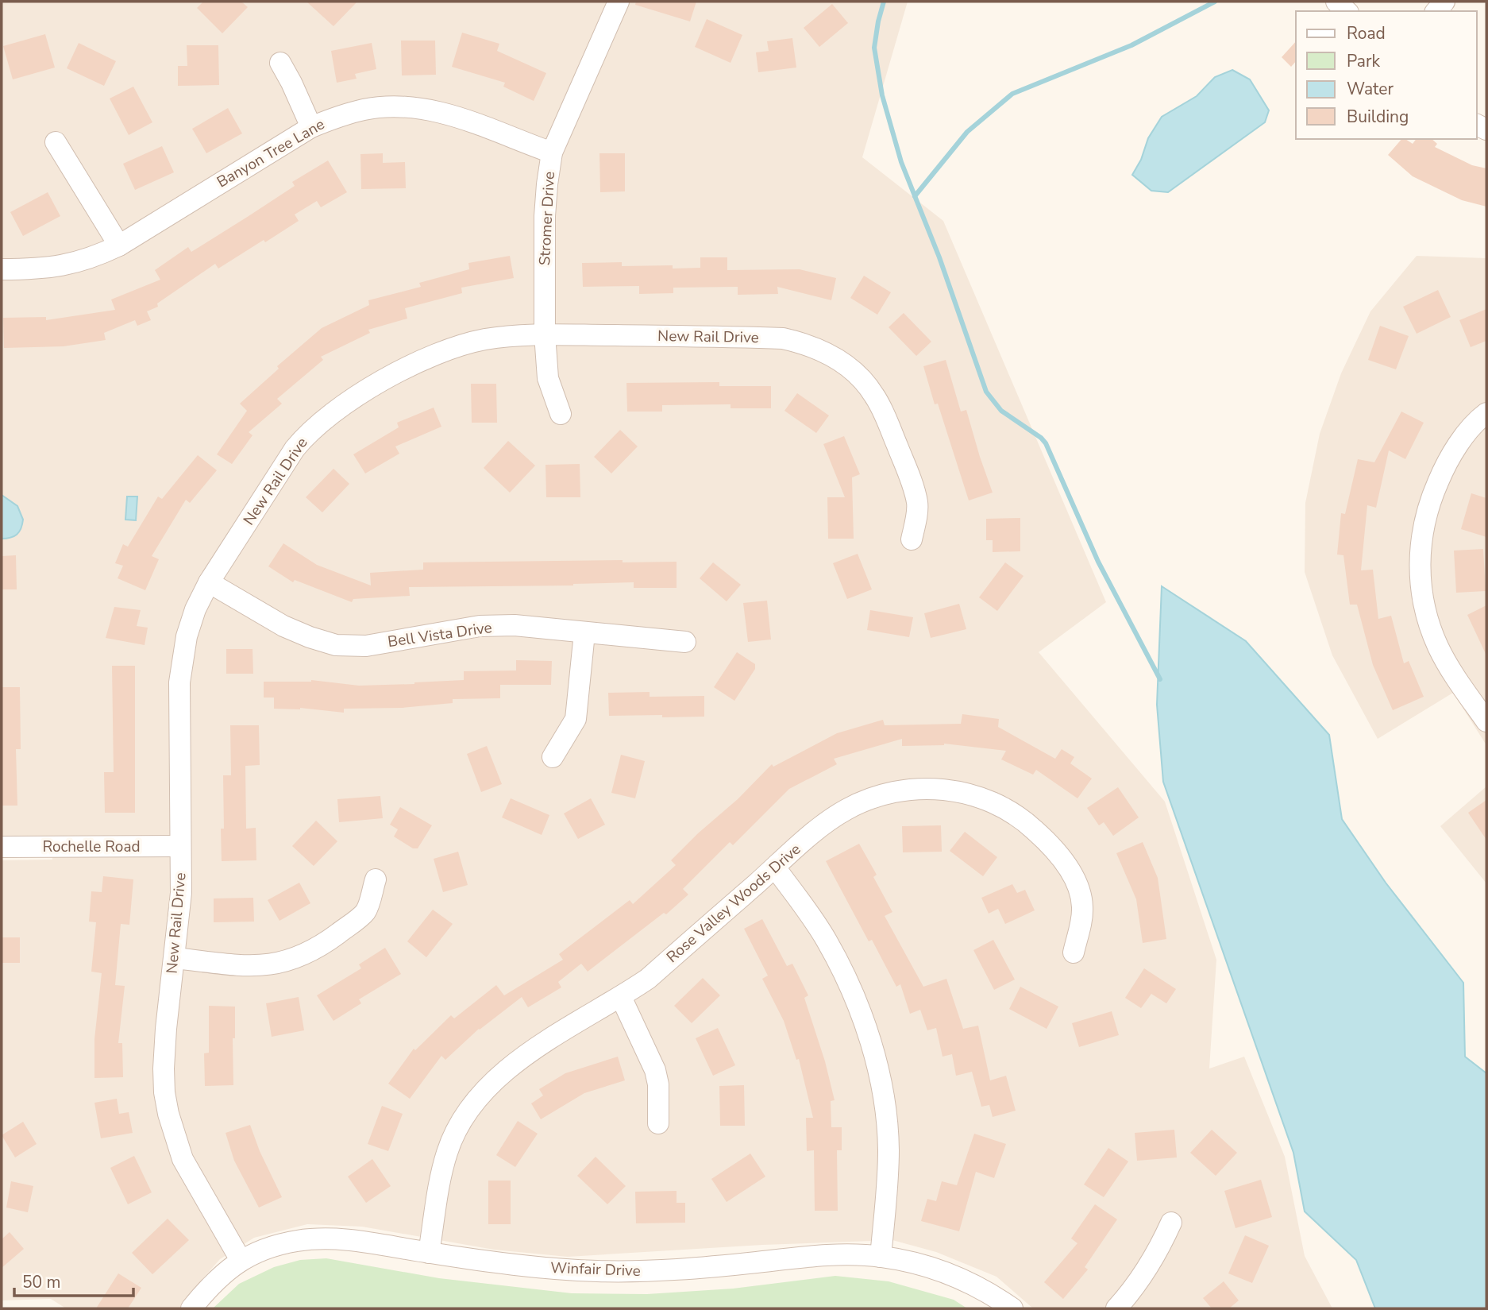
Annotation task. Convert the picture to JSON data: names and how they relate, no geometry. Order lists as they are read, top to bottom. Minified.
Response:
{"streets":{"street":["Banyon Tree Lane","Stromer Drive","New Rail Drive","Bell Vista Drive","Rochelle Road","Rose Valley Woods Drive","Winfair Drive"]},"crossings":[["Banyon Tree Lane","Stromer Drive"],["Stromer Drive","New Rail Drive"],["New Rail Drive","Bell Vista Drive"],["New Rail Drive","Rochelle Road"],["New Rail Drive","Winfair Drive"],["Rose Valley Woods Drive","Winfair Drive"]],"legend":["Road","Park","Water","Building"],"scale_bar":"50 m"}
